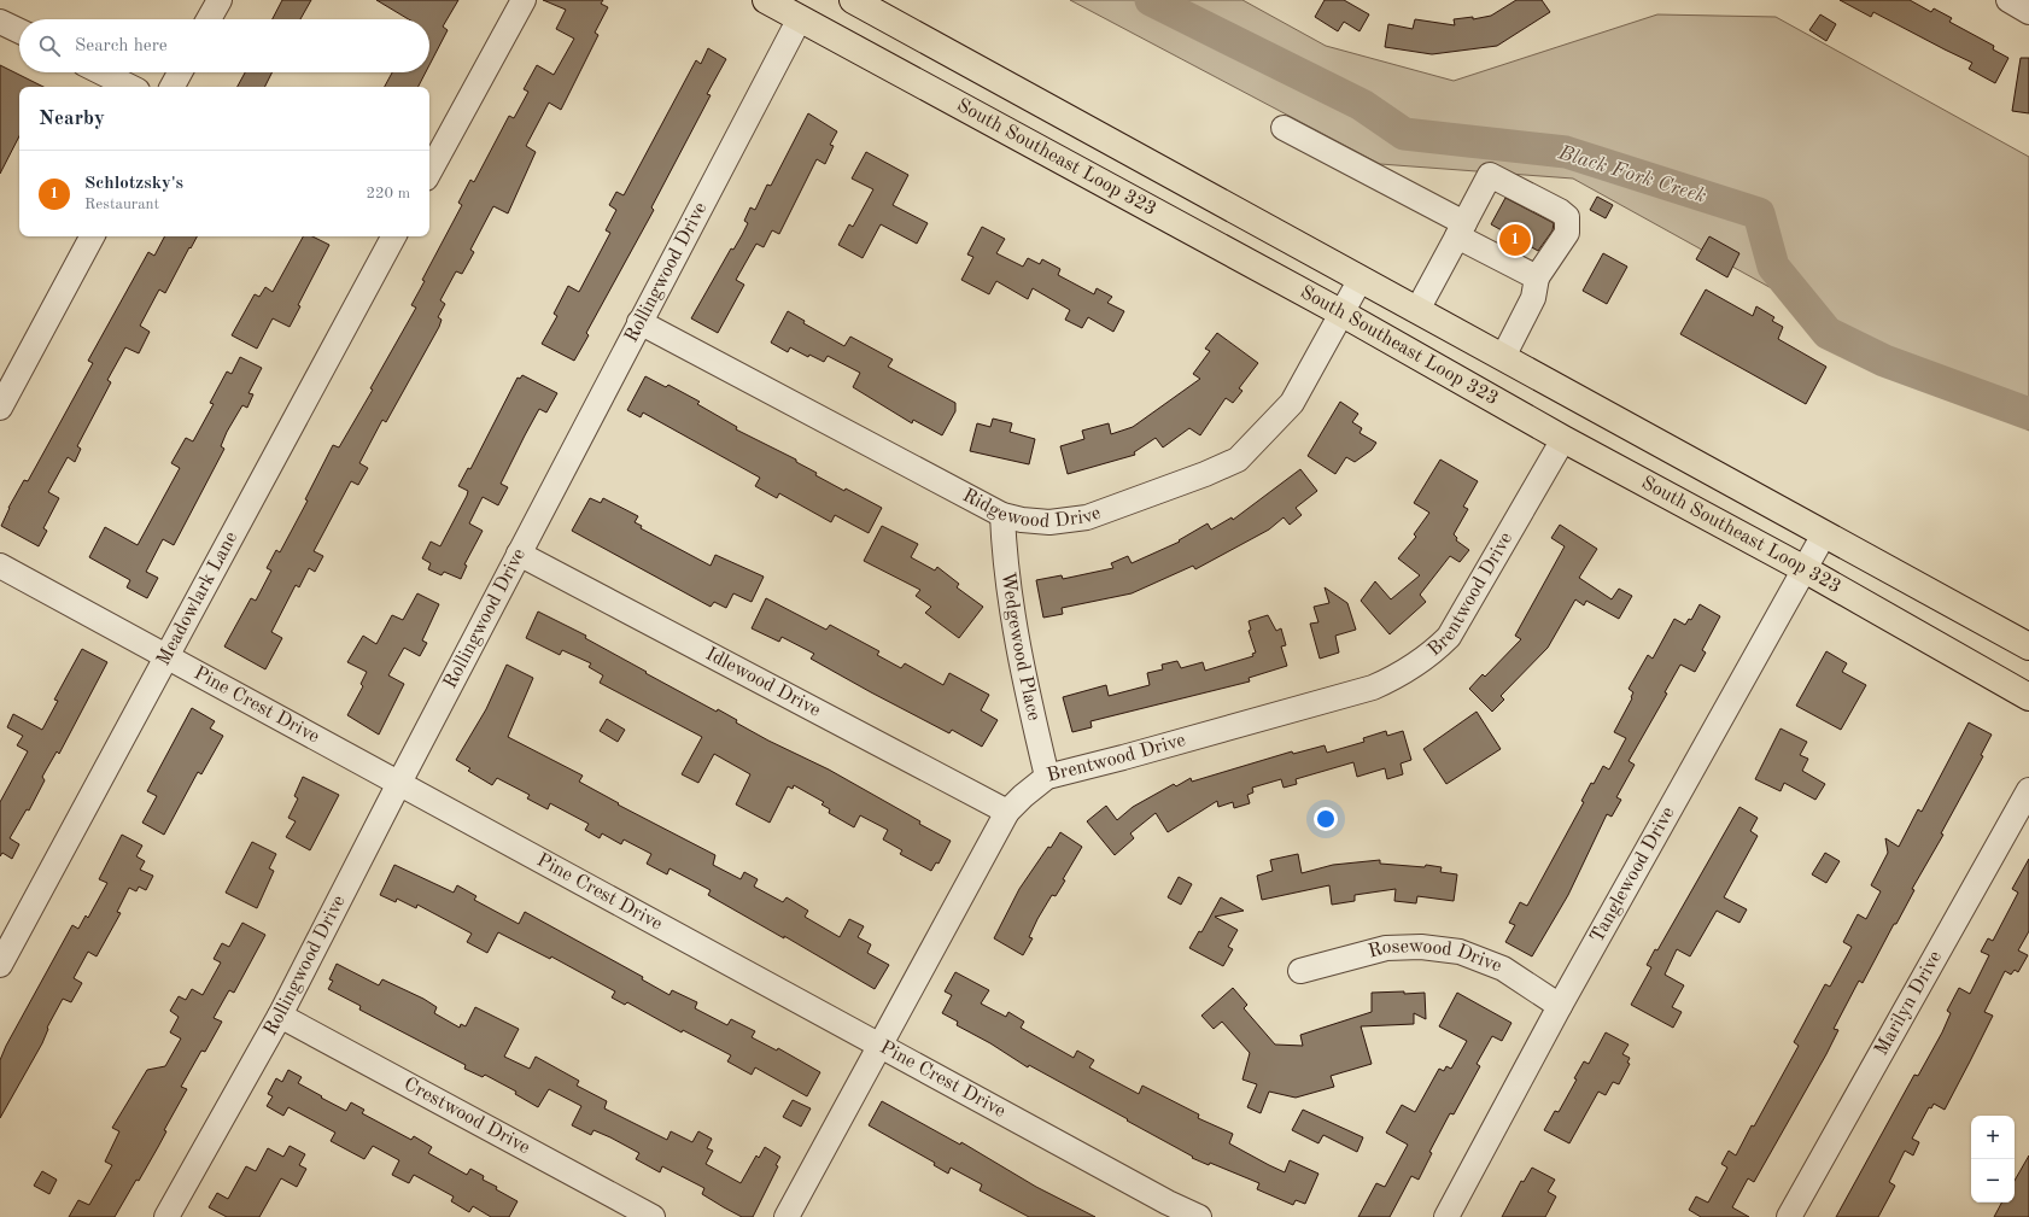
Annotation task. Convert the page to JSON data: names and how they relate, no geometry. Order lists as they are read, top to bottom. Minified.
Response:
{"streets":{"highway":["South Southeast Loop 323"],"street":["Rollingwood Drive","Ridgewood Drive","Brentwood Drive","Meadowlark Lane","Wedgewood Place","Idlewood Drive","Pine Crest Drive","Tanglewood Drive","Rosewood Drive","Marilyn Drive","Crestwood Drive"]},"crossings":[["South Southeast Loop 323","Rollingwood Drive"],["South Southeast Loop 323","Ridgewood Drive"],["South Southeast Loop 323","Brentwood Drive"],["South Southeast Loop 323","Tanglewood Drive"],["Rollingwood Drive","Ridgewood Drive"],["Rollingwood Drive","Idlewood Drive"],["Rollingwood Drive","Pine Crest Drive"],["Rollingwood Drive","Crestwood Drive"],["Ridgewood Drive","Wedgewood Place"],["Brentwood Drive","Wedgewood Place"],["Brentwood Drive","Idlewood Drive"],["Brentwood Drive","Pine Crest Drive"],["Meadowlark Lane","Pine Crest Drive"],["Tanglewood Drive","Rosewood Drive"]],"water":["Black Fork Creek"],"page":{"search":"Search here","heading":"Nearby","list":[{"mark":"1","name":"Schlotzsky's","note":"Restaurant","value":"220 m"}],"pins":"1","map_buttons":["+","−"]}}
